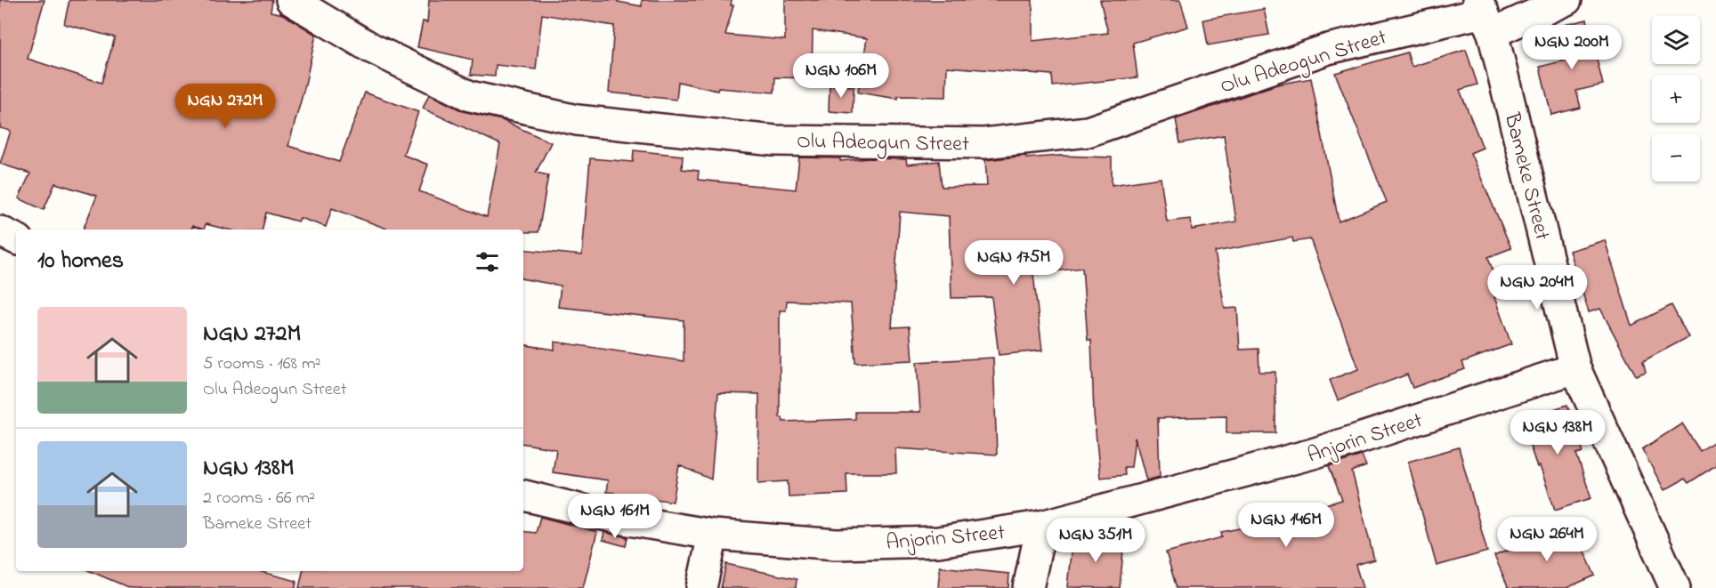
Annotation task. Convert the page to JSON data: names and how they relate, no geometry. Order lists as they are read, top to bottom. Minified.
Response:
{"streets":{"street":["Olu Adeogun Street","Bameke Street","Anjorin Street"]},"crossings":[["Olu Adeogun Street","Bameke Street"],["Bameke Street","Anjorin Street"]],"page":{"map_buttons":["+","−"],"price":["NGN 200M","NGN 106M","NGN 272M","NGN 175M","NGN 204M","NGN 138M","NGN 161M","NGN 146M","NGN 264M","NGN 351M"],"heading":"10 homes","list":[{"name":"NGN 272M","note":"5 rooms · 168 m² · Olu Adeogun Street"},{"name":"NGN 138M","note":"2 rooms · 66 m² · Bameke Street"}]}}
